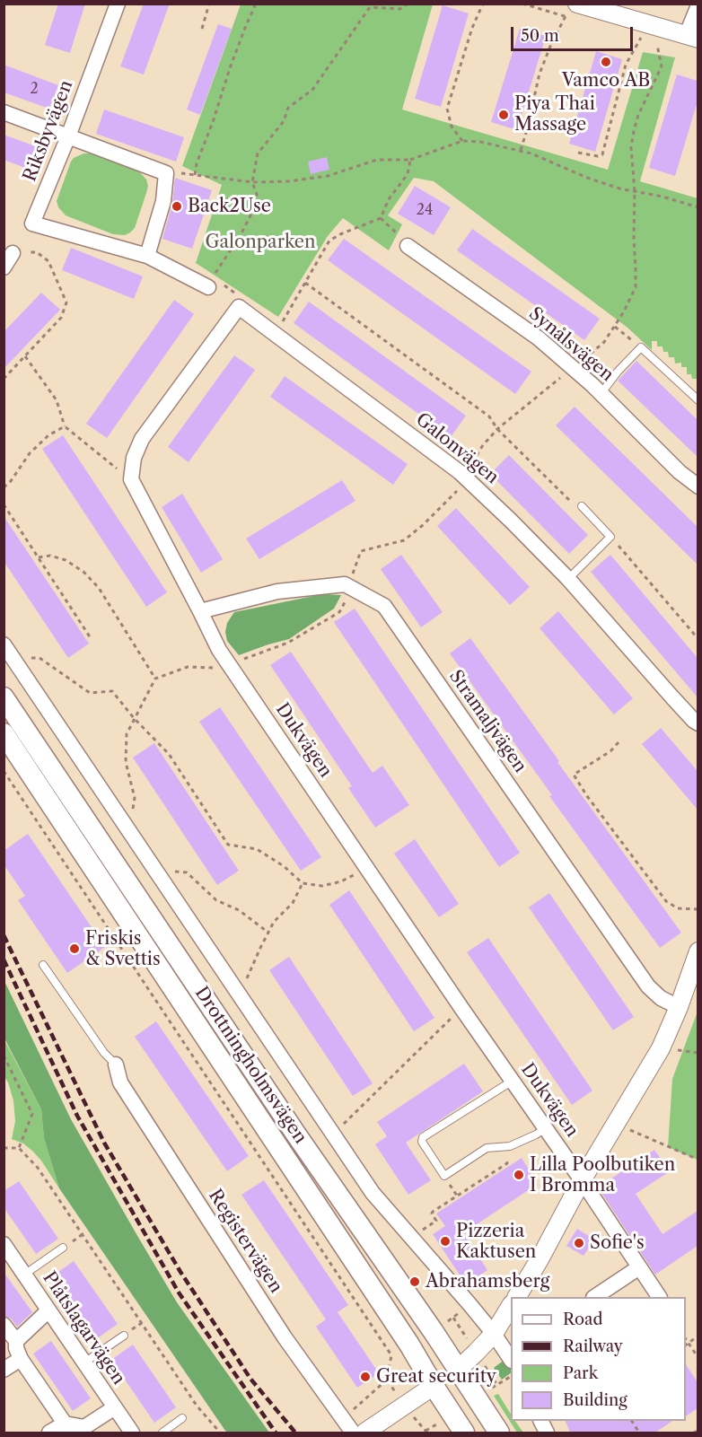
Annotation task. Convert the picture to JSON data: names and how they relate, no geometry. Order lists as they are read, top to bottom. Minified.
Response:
{"streets":{"main road":["Drottningholmsvägen"],"street":["Riksbyvägen","Synålsvägen","Galonvägen","Stramaljvägen","Dukvägen","Registervägen","Plåtslagarvägen"]},"crossings":[["Galonvägen","Dukvägen"],["Stramaljvägen","Dukvägen"]],"parks":["Galonparken"],"places":["Vamco AB","Piya Thai Massage","Back2Use","Friskis & Svettis","Lilla Poolbutiken I Bromma","Pizzeria Kaktusen","Sofie's","Abrahamsberg","Great security"],"house_numbers":["2","24"],"legend":["Road","Railway","Park","Building"],"scale_bar":"50 m"}
